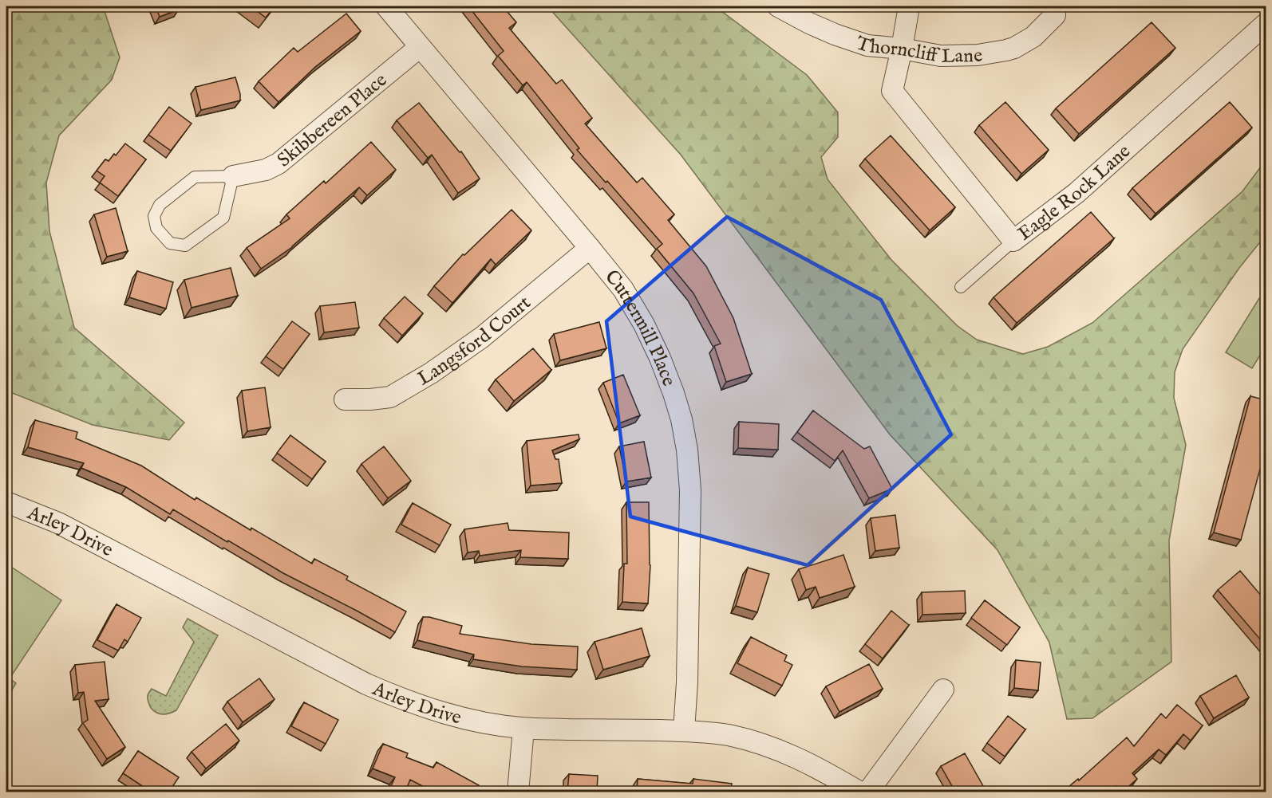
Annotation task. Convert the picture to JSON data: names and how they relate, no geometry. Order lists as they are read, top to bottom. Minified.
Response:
{"streets":{"street":["Thorncliff Lane","Skibbereen Place","Eagle Rock Lane","Cuttermill Place","Langsford Court","Arley Drive"]},"crossings":[["Thorncliff Lane","Eagle Rock Lane"],["Skibbereen Place","Cuttermill Place"],["Cuttermill Place","Langsford Court"],["Cuttermill Place","Arley Drive"]]}
